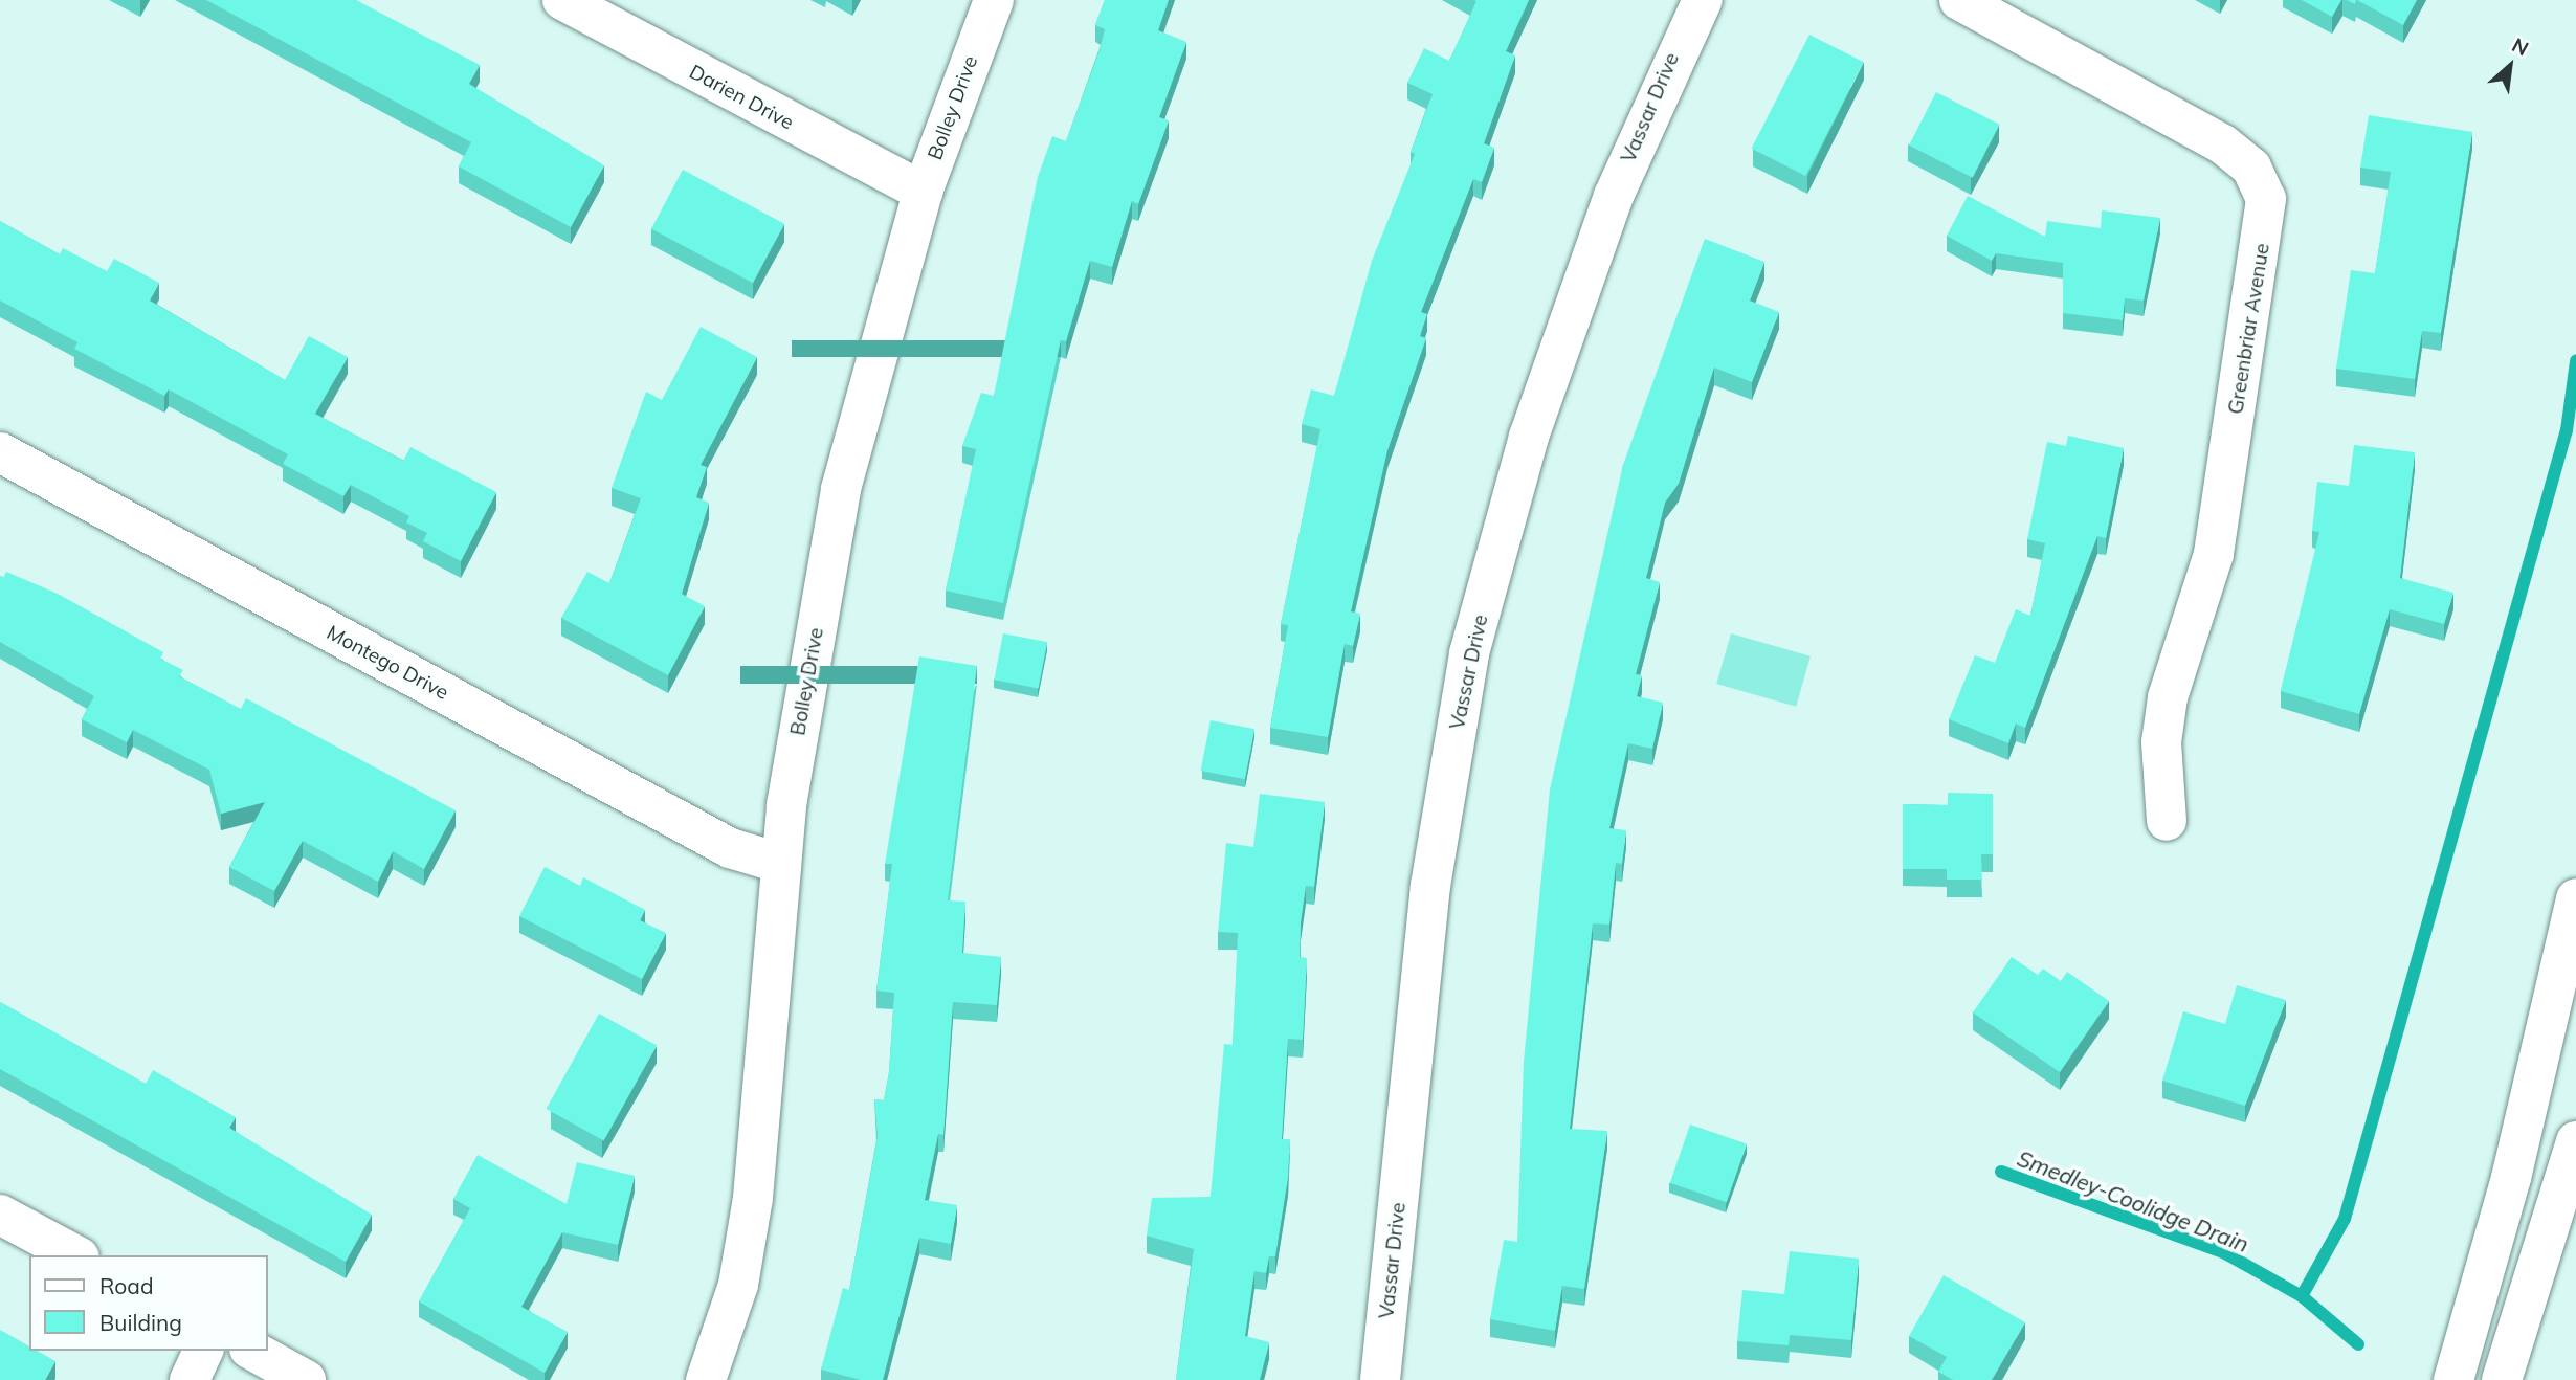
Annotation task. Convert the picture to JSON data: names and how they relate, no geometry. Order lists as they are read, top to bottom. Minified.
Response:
{"streets":{"main road":["Darien Drive","Bolley Drive","Vassar Drive","Greenbriar Avenue","Montego Drive"]},"crossings":[["Darien Drive","Bolley Drive"],["Bolley Drive","Montego Drive"]],"water":["Smedley-Coolidge Drain"],"legend":["Road","Building"],"north":"top right"}
